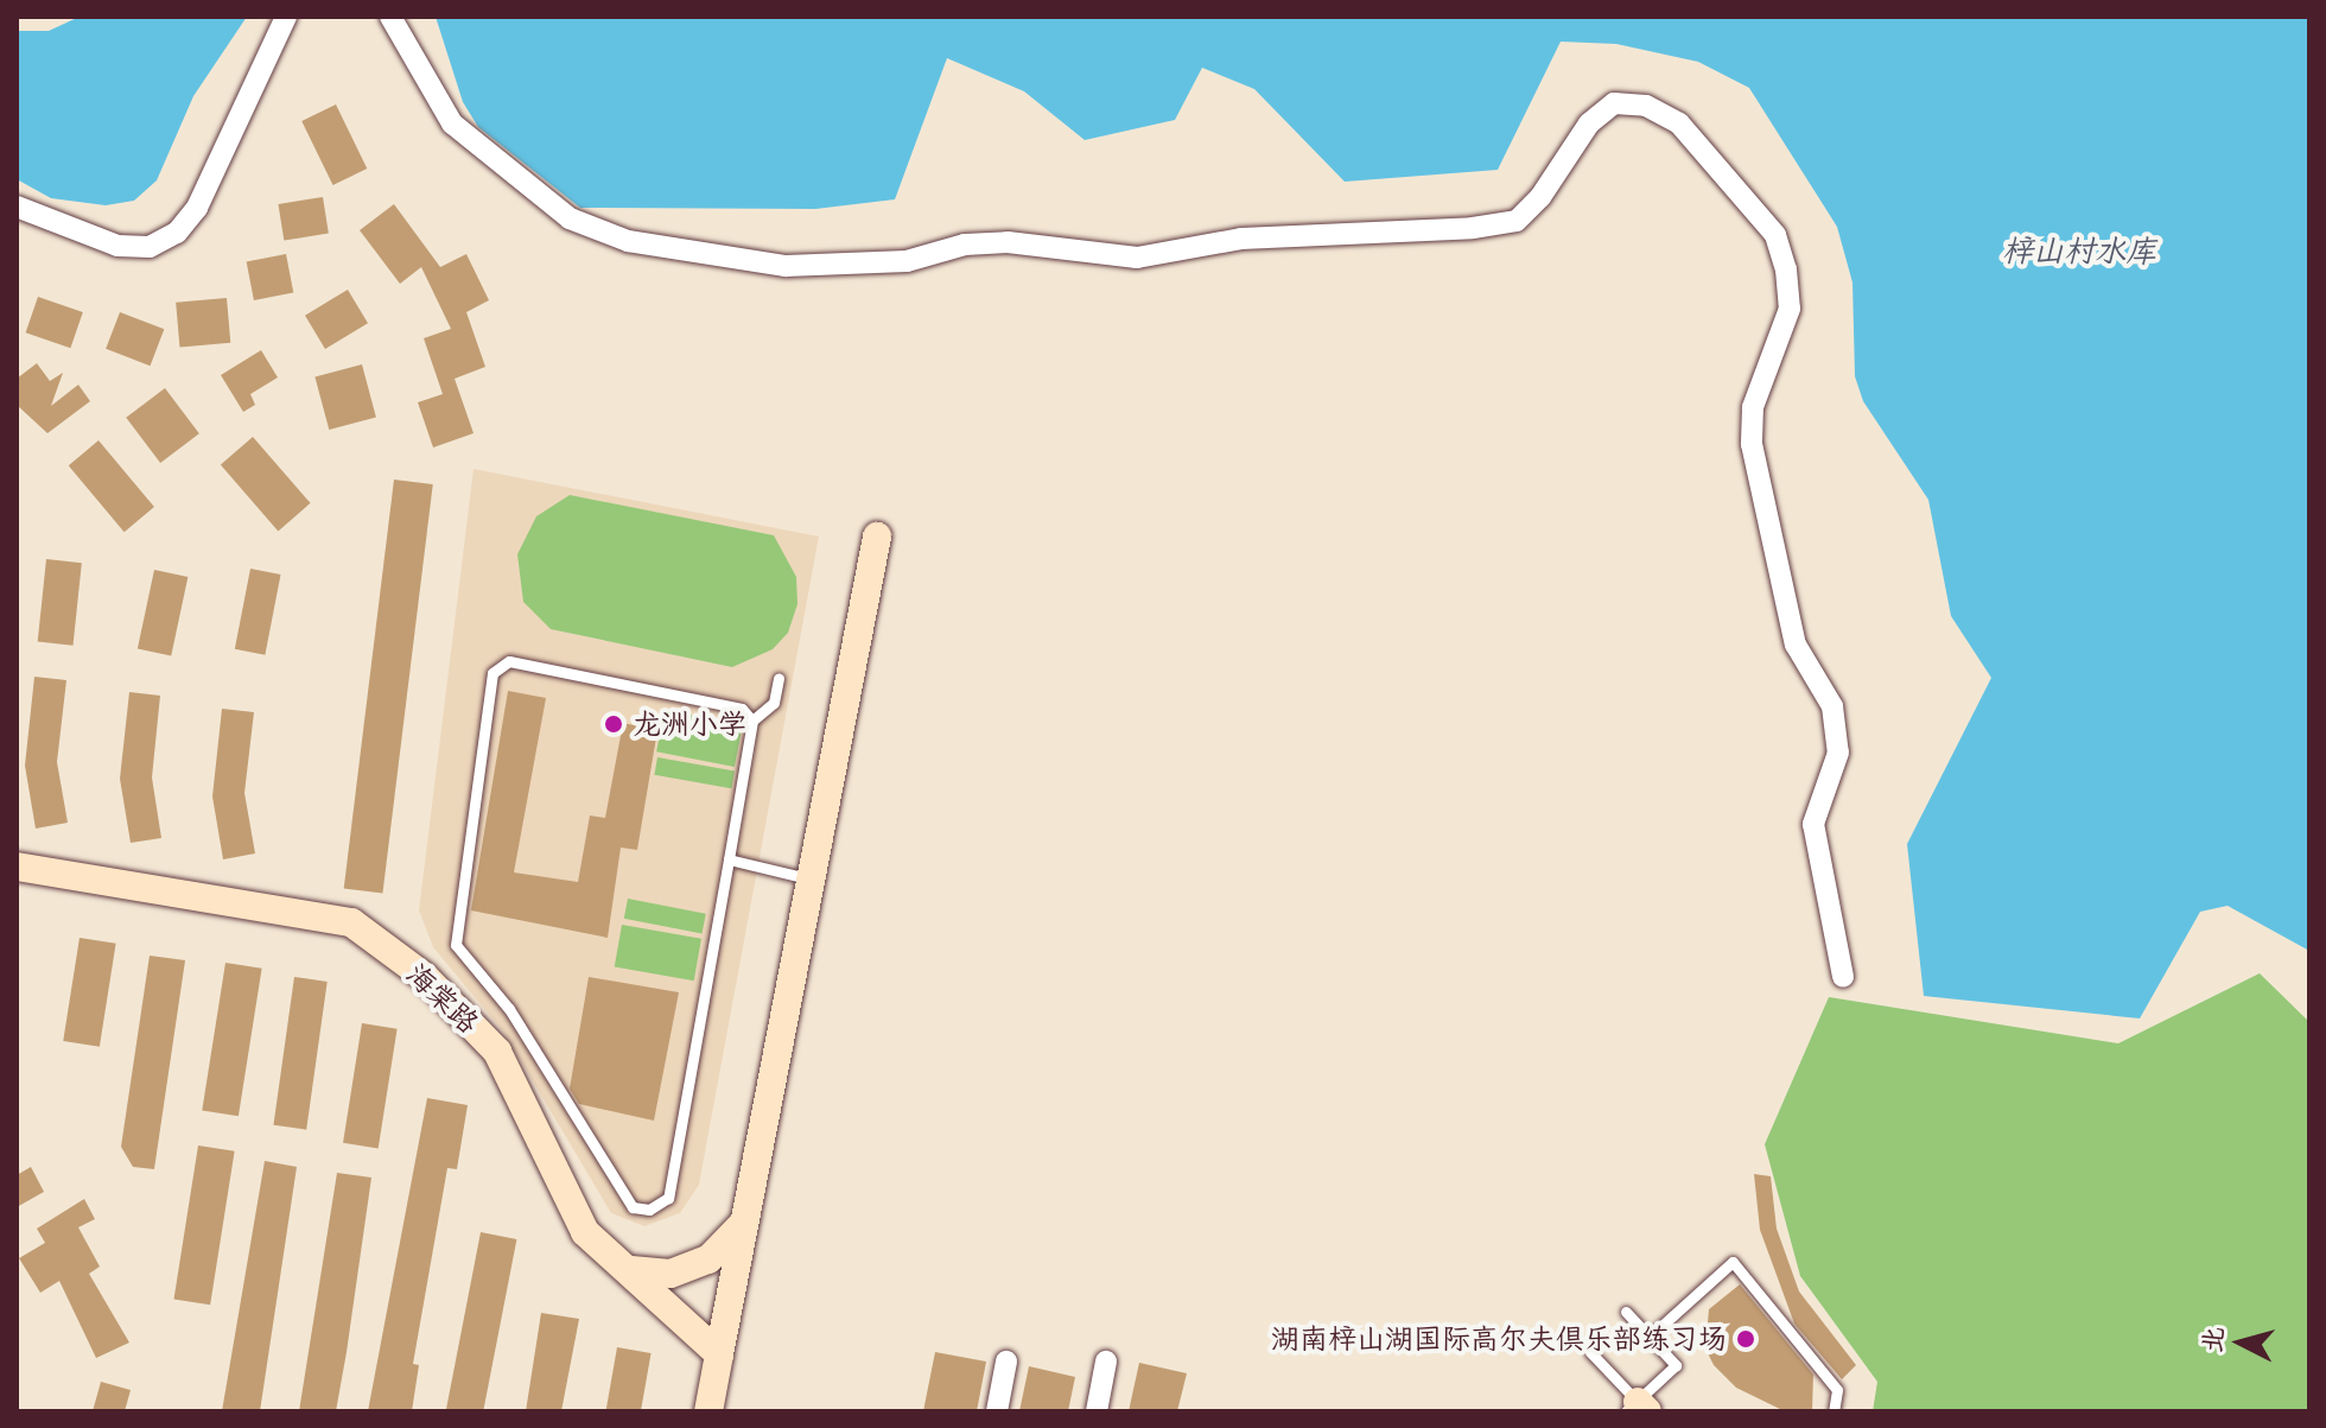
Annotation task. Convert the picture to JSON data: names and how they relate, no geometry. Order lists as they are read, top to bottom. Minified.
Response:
{"streets":{"street":["海棠路"]},"water":["梓山村水库"],"places":["龙洲小学","湖南梓山湖国际高尔夫俱乐部练习场"],"north":"left"}
